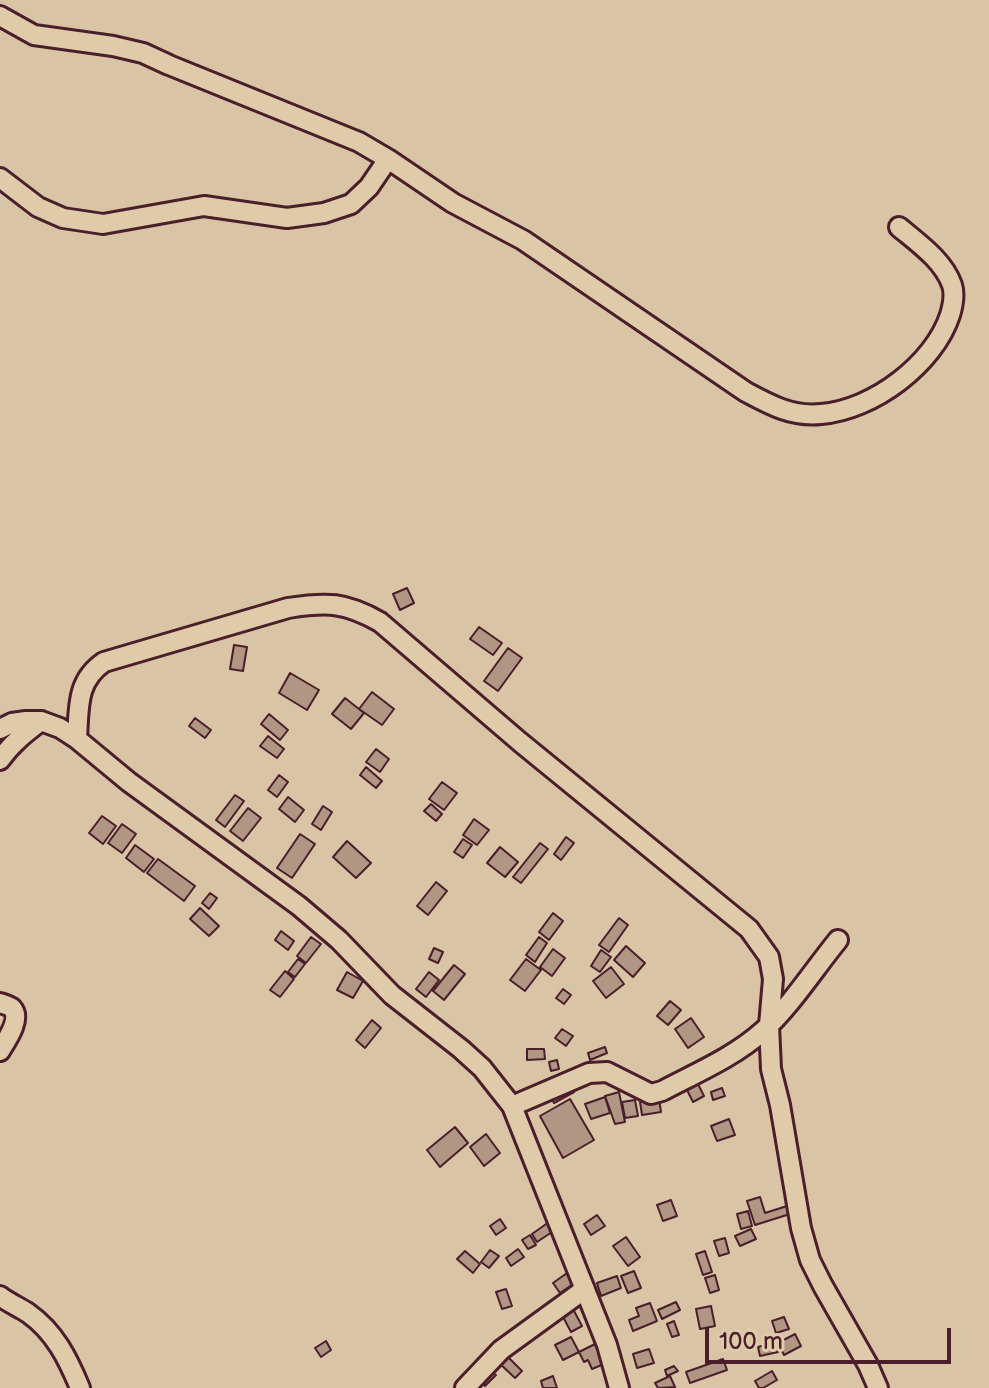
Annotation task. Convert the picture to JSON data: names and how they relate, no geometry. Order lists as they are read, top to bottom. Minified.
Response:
{"scale_bar":"100 m"}
